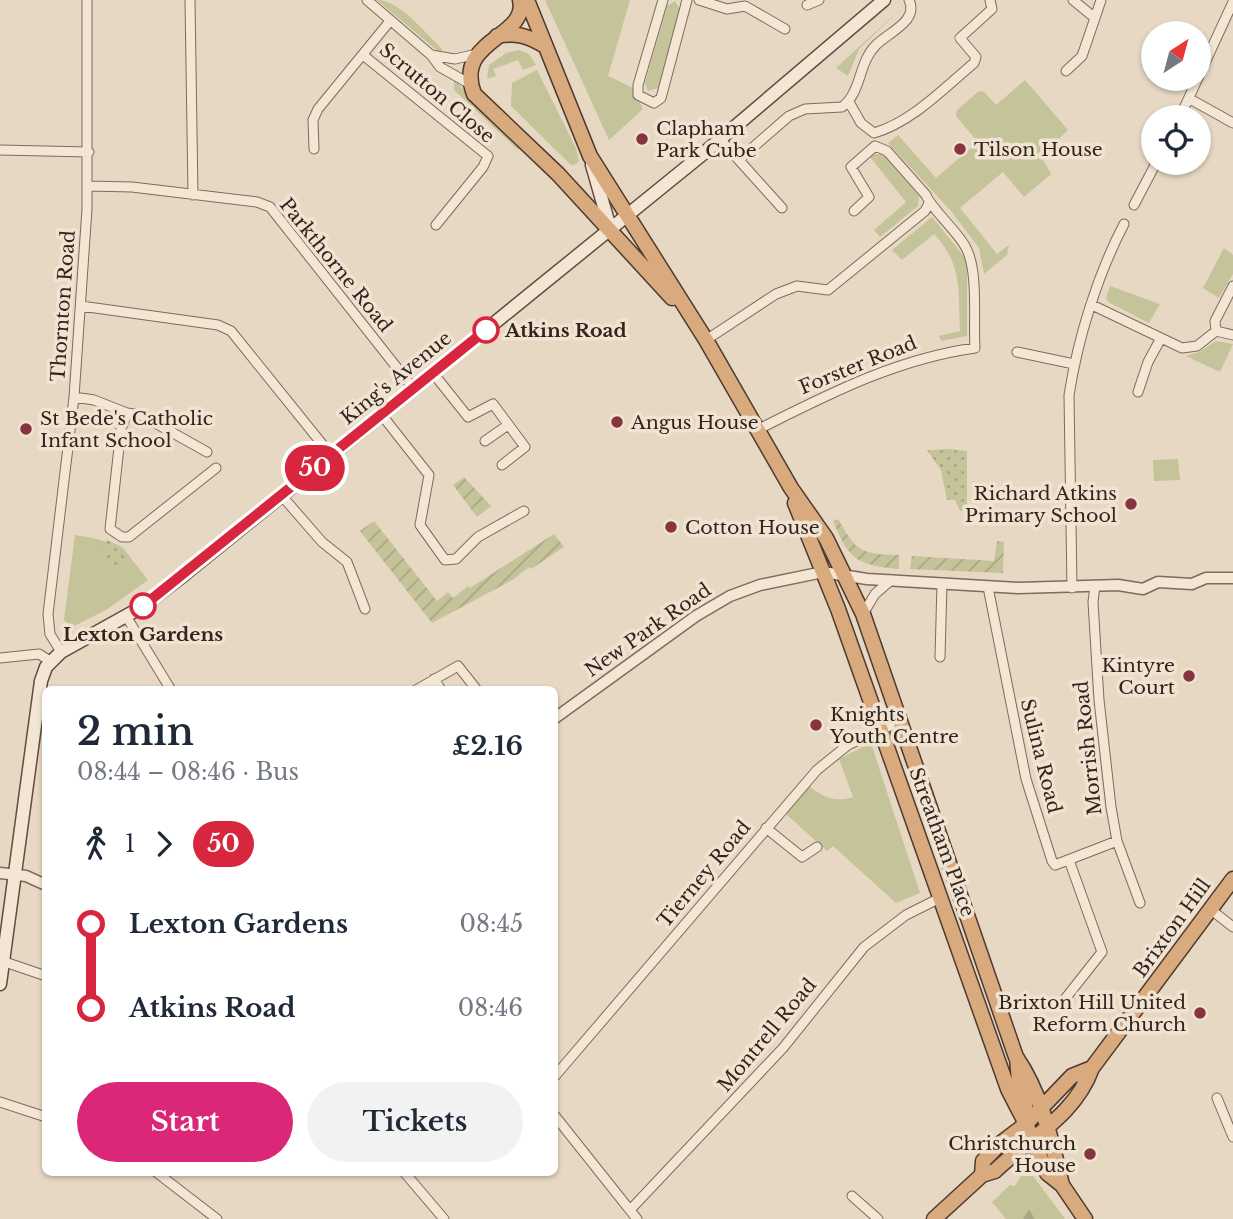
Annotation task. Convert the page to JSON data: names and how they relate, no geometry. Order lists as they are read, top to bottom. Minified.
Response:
{"streets":{"highway":["Streatham Place","Brixton Hill"],"main road":["King's Avenue"],"street":["Scrutton Close","Parkthorne Road","Thornton Road","Forster Road","New Park Road","Morrish Road","Sulina Road","Tierney Road","Montrell Road"]},"crossings":[["Parkthorne Road","Thornton Road"],["Parkthorne Road","King's Avenue"],["Thornton Road","King's Avenue"],["New Park Road","Morrish Road"],["New Park Road","Sulina Road"],["New Park Road","Streatham Place"],["Streatham Place","Tierney Road"],["Streatham Place","Brixton Hill"],["Streatham Place","Montrell Road"]],"places":["Clapham Park Cube","Tilson House","Atkins Road","Angus House","St Bede's Catholic Infant School","Richard Atkins Primary School","Cotton House","Lexton Gardens","Kintyre Court","Knights Youth Centre","Brixton Hill United Reform Church","Christchurch House"],"lines":["bus line 50"],"north":"top right","page":{"on_map":"50","heading":["2 min","08:44 – 08:46 · Bus","£2.16"],"legs":["1","50"],"list":[{"name":"Lexton Gardens","value":"08:45"},{"name":"Atkins Road","value":"08:46"}],"buttons":["Start","Tickets"]}}
